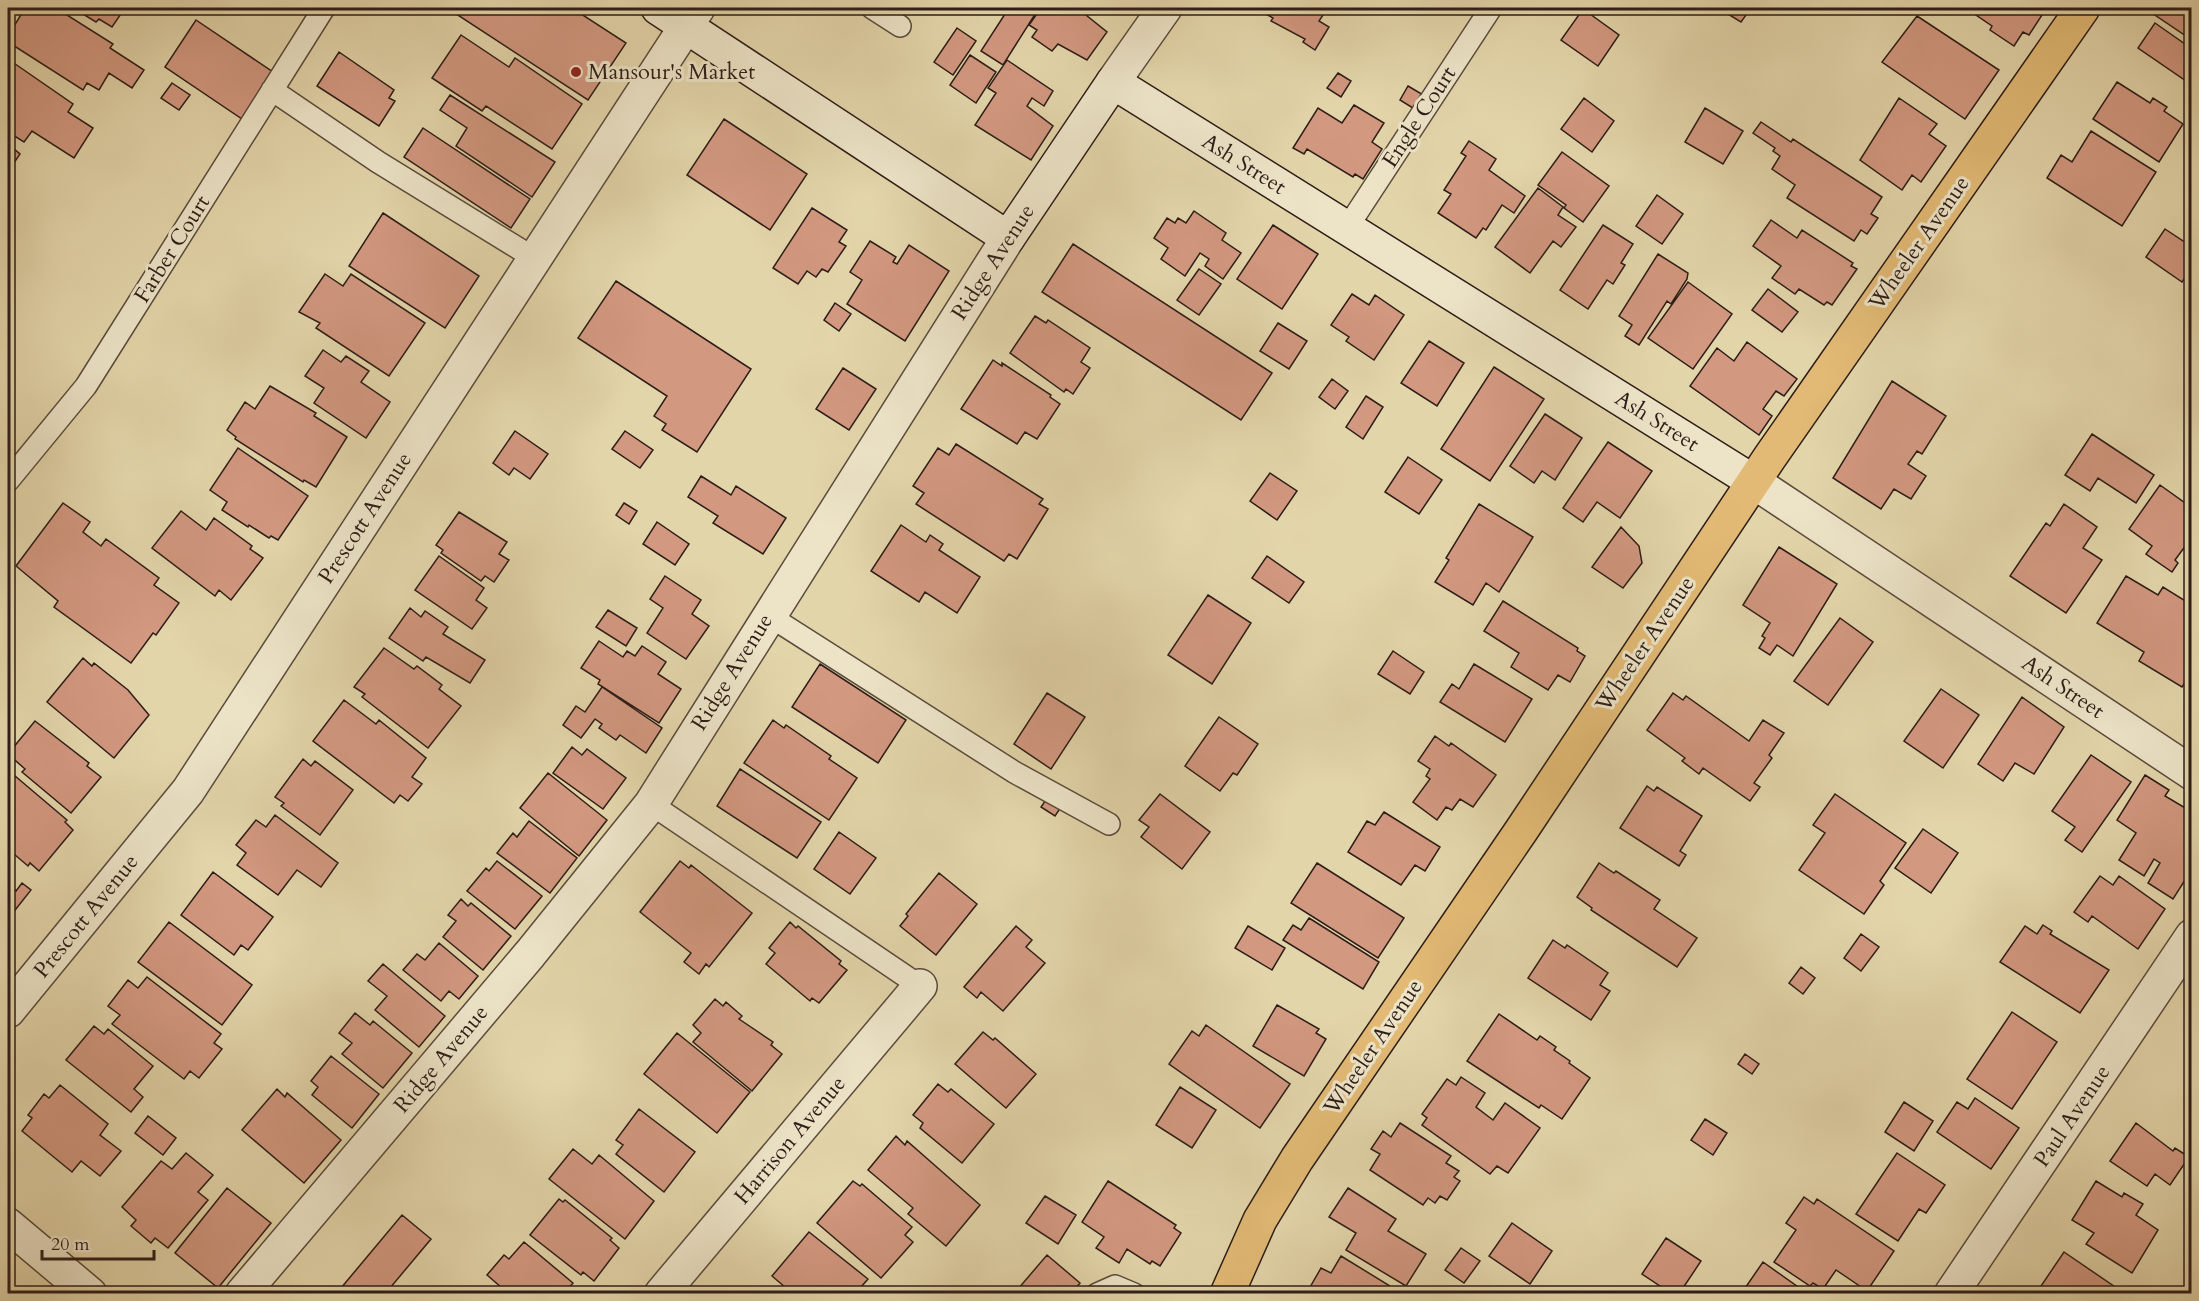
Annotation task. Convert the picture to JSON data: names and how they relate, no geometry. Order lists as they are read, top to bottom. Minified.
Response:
{"streets":{"main road":["Wheeler Avenue"],"street":["Ash Street","Ridge Avenue","Prescott Avenue","Paul Avenue","Harrison Avenue"],"lane":["Engle Court","Farber Court"]},"crossings":[["Engle Court","Ash Street"],["Ash Street","Wheeler Avenue"],["Ash Street","Ridge Avenue"]],"places":["Mansour's Market"],"scale_bar":"20 m"}
